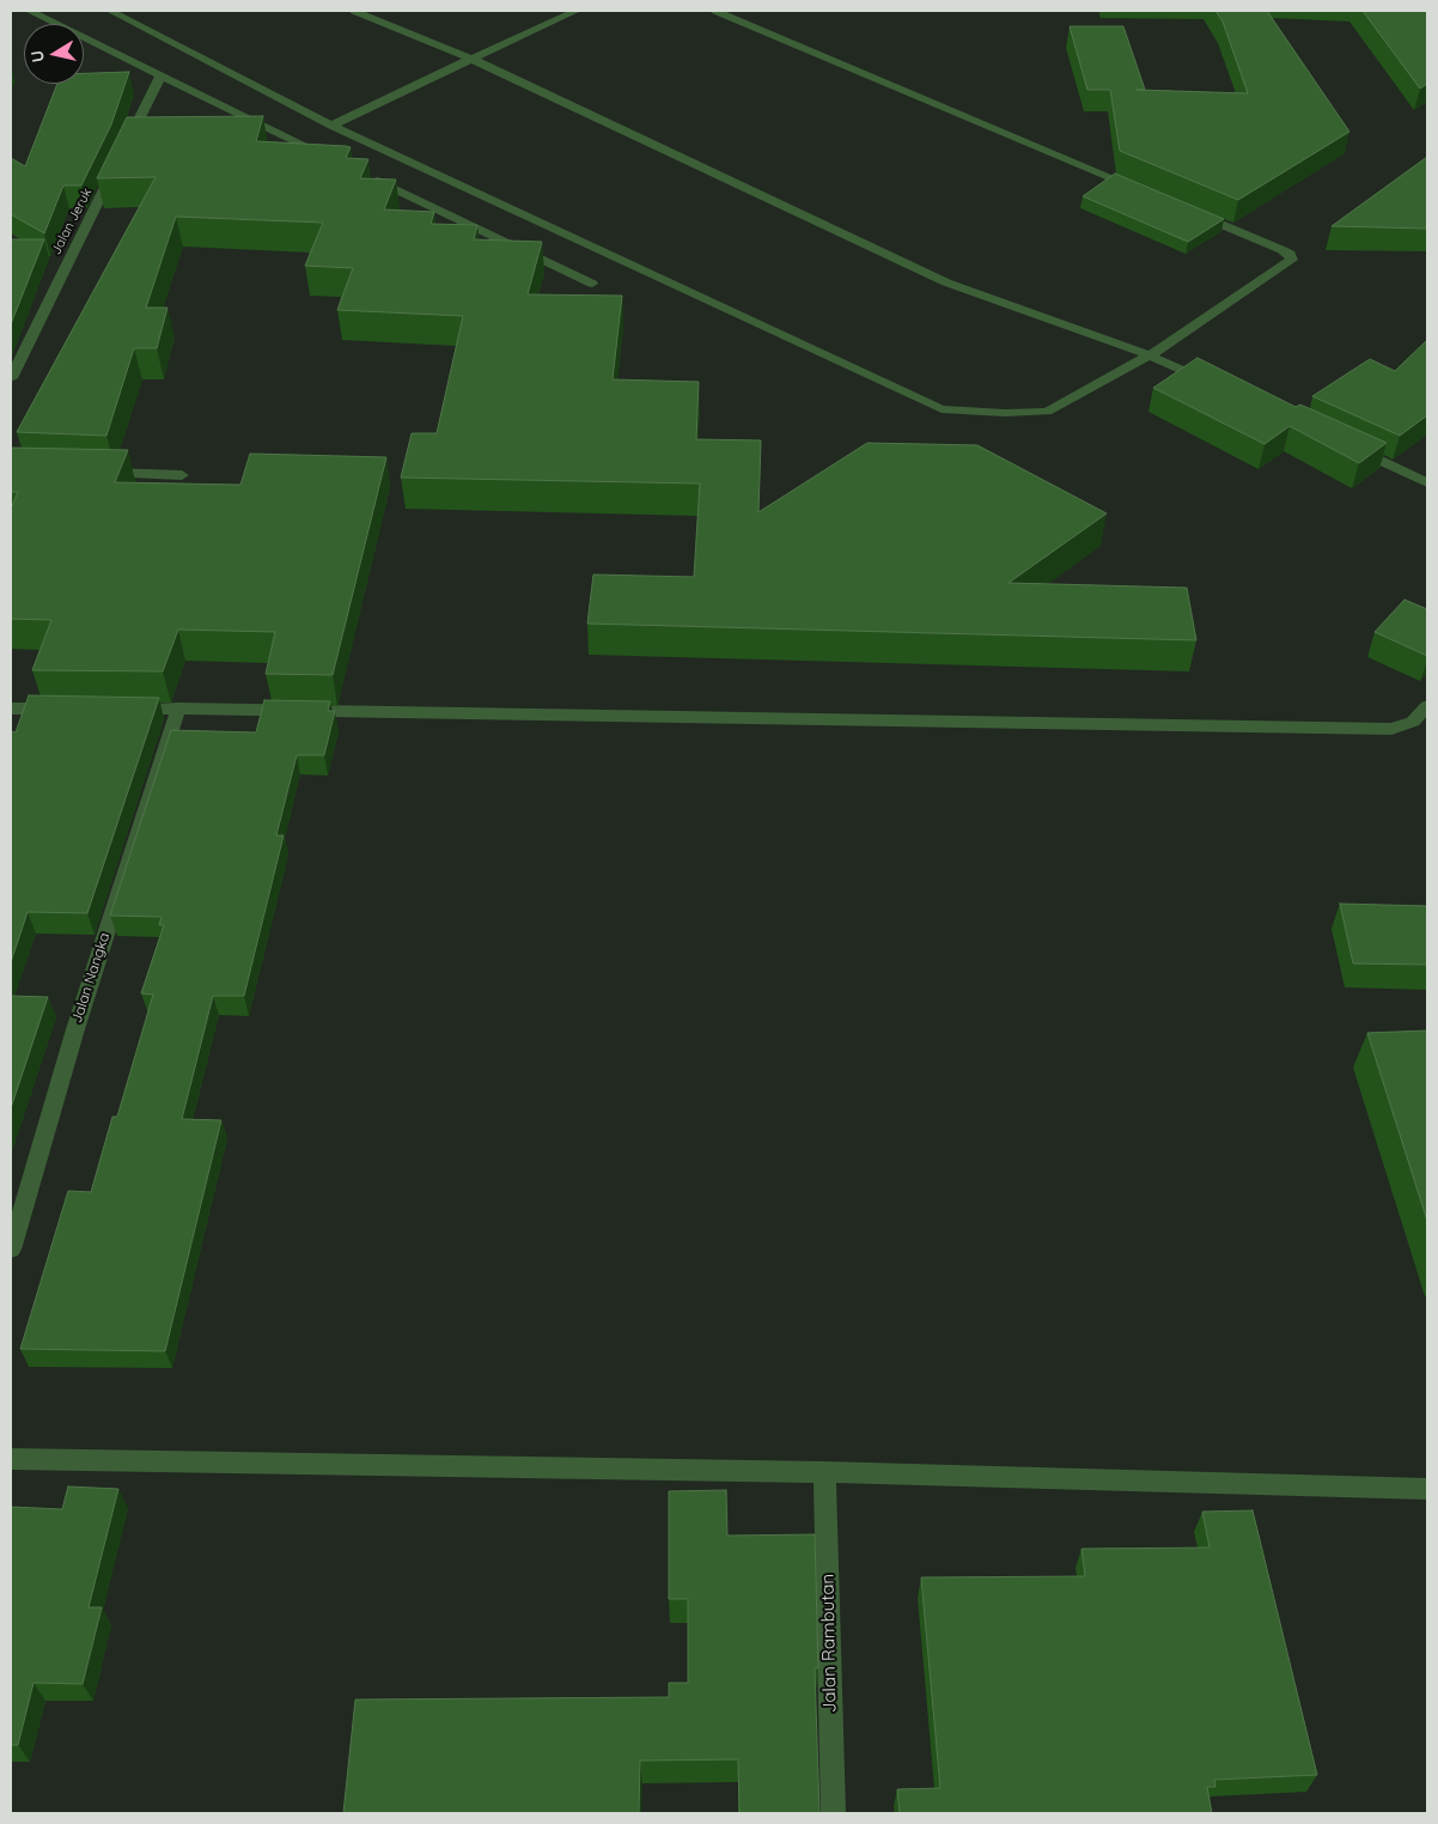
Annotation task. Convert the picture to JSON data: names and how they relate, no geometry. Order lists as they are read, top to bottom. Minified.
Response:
{"streets":{"street":["Jalan Jeruk","Jalan Nangka","Jalan Rambutan"]},"north":"left"}
